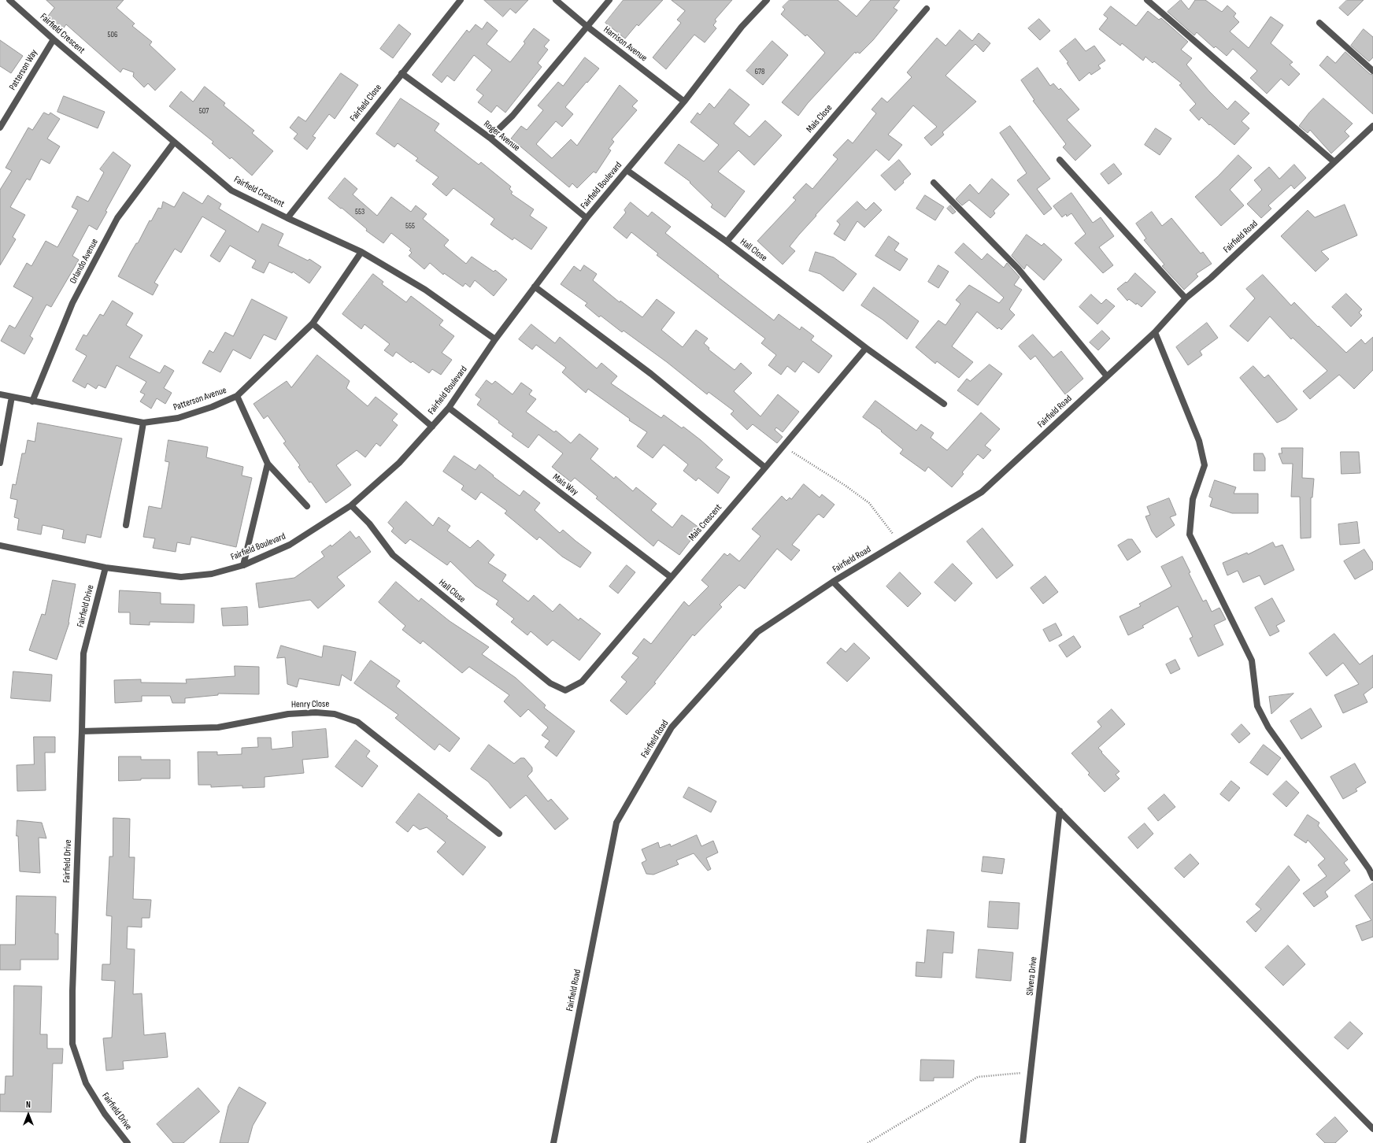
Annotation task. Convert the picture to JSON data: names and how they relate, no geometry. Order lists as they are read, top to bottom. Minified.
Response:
{"streets":{"street":["Fairfield Crescent","Harrison Avenue","Patterson Way","Fairfield Close","Mais Close","Roger Avenue","Fairfield Boulevard","Fairfield Road","Hall Close","Orlando Avenue","Patterson Avenue","Mais Way","Mais Crescent","Fairfield Drive","Henry Close","Silvera Drive"]},"crossings":[["Fairfield Crescent","Patterson Way"],["Fairfield Crescent","Fairfield Close"],["Fairfield Crescent","Fairfield Boulevard"],["Fairfield Crescent","Orlando Avenue"],["Fairfield Crescent","Patterson Avenue"],["Harrison Avenue","Fairfield Boulevard"],["Fairfield Close","Roger Avenue"],["Mais Close","Hall Close"],["Roger Avenue","Fairfield Boulevard"],["Fairfield Boulevard","Hall Close"],["Fairfield Boulevard","Mais Way"],["Fairfield Boulevard","Fairfield Drive"],["Hall Close","Mais Crescent"],["Orlando Avenue","Patterson Avenue"],["Mais Way","Mais Crescent"],["Fairfield Drive","Henry Close"]],"house_numbers":["506","678","507","553","555"],"north":"top"}
